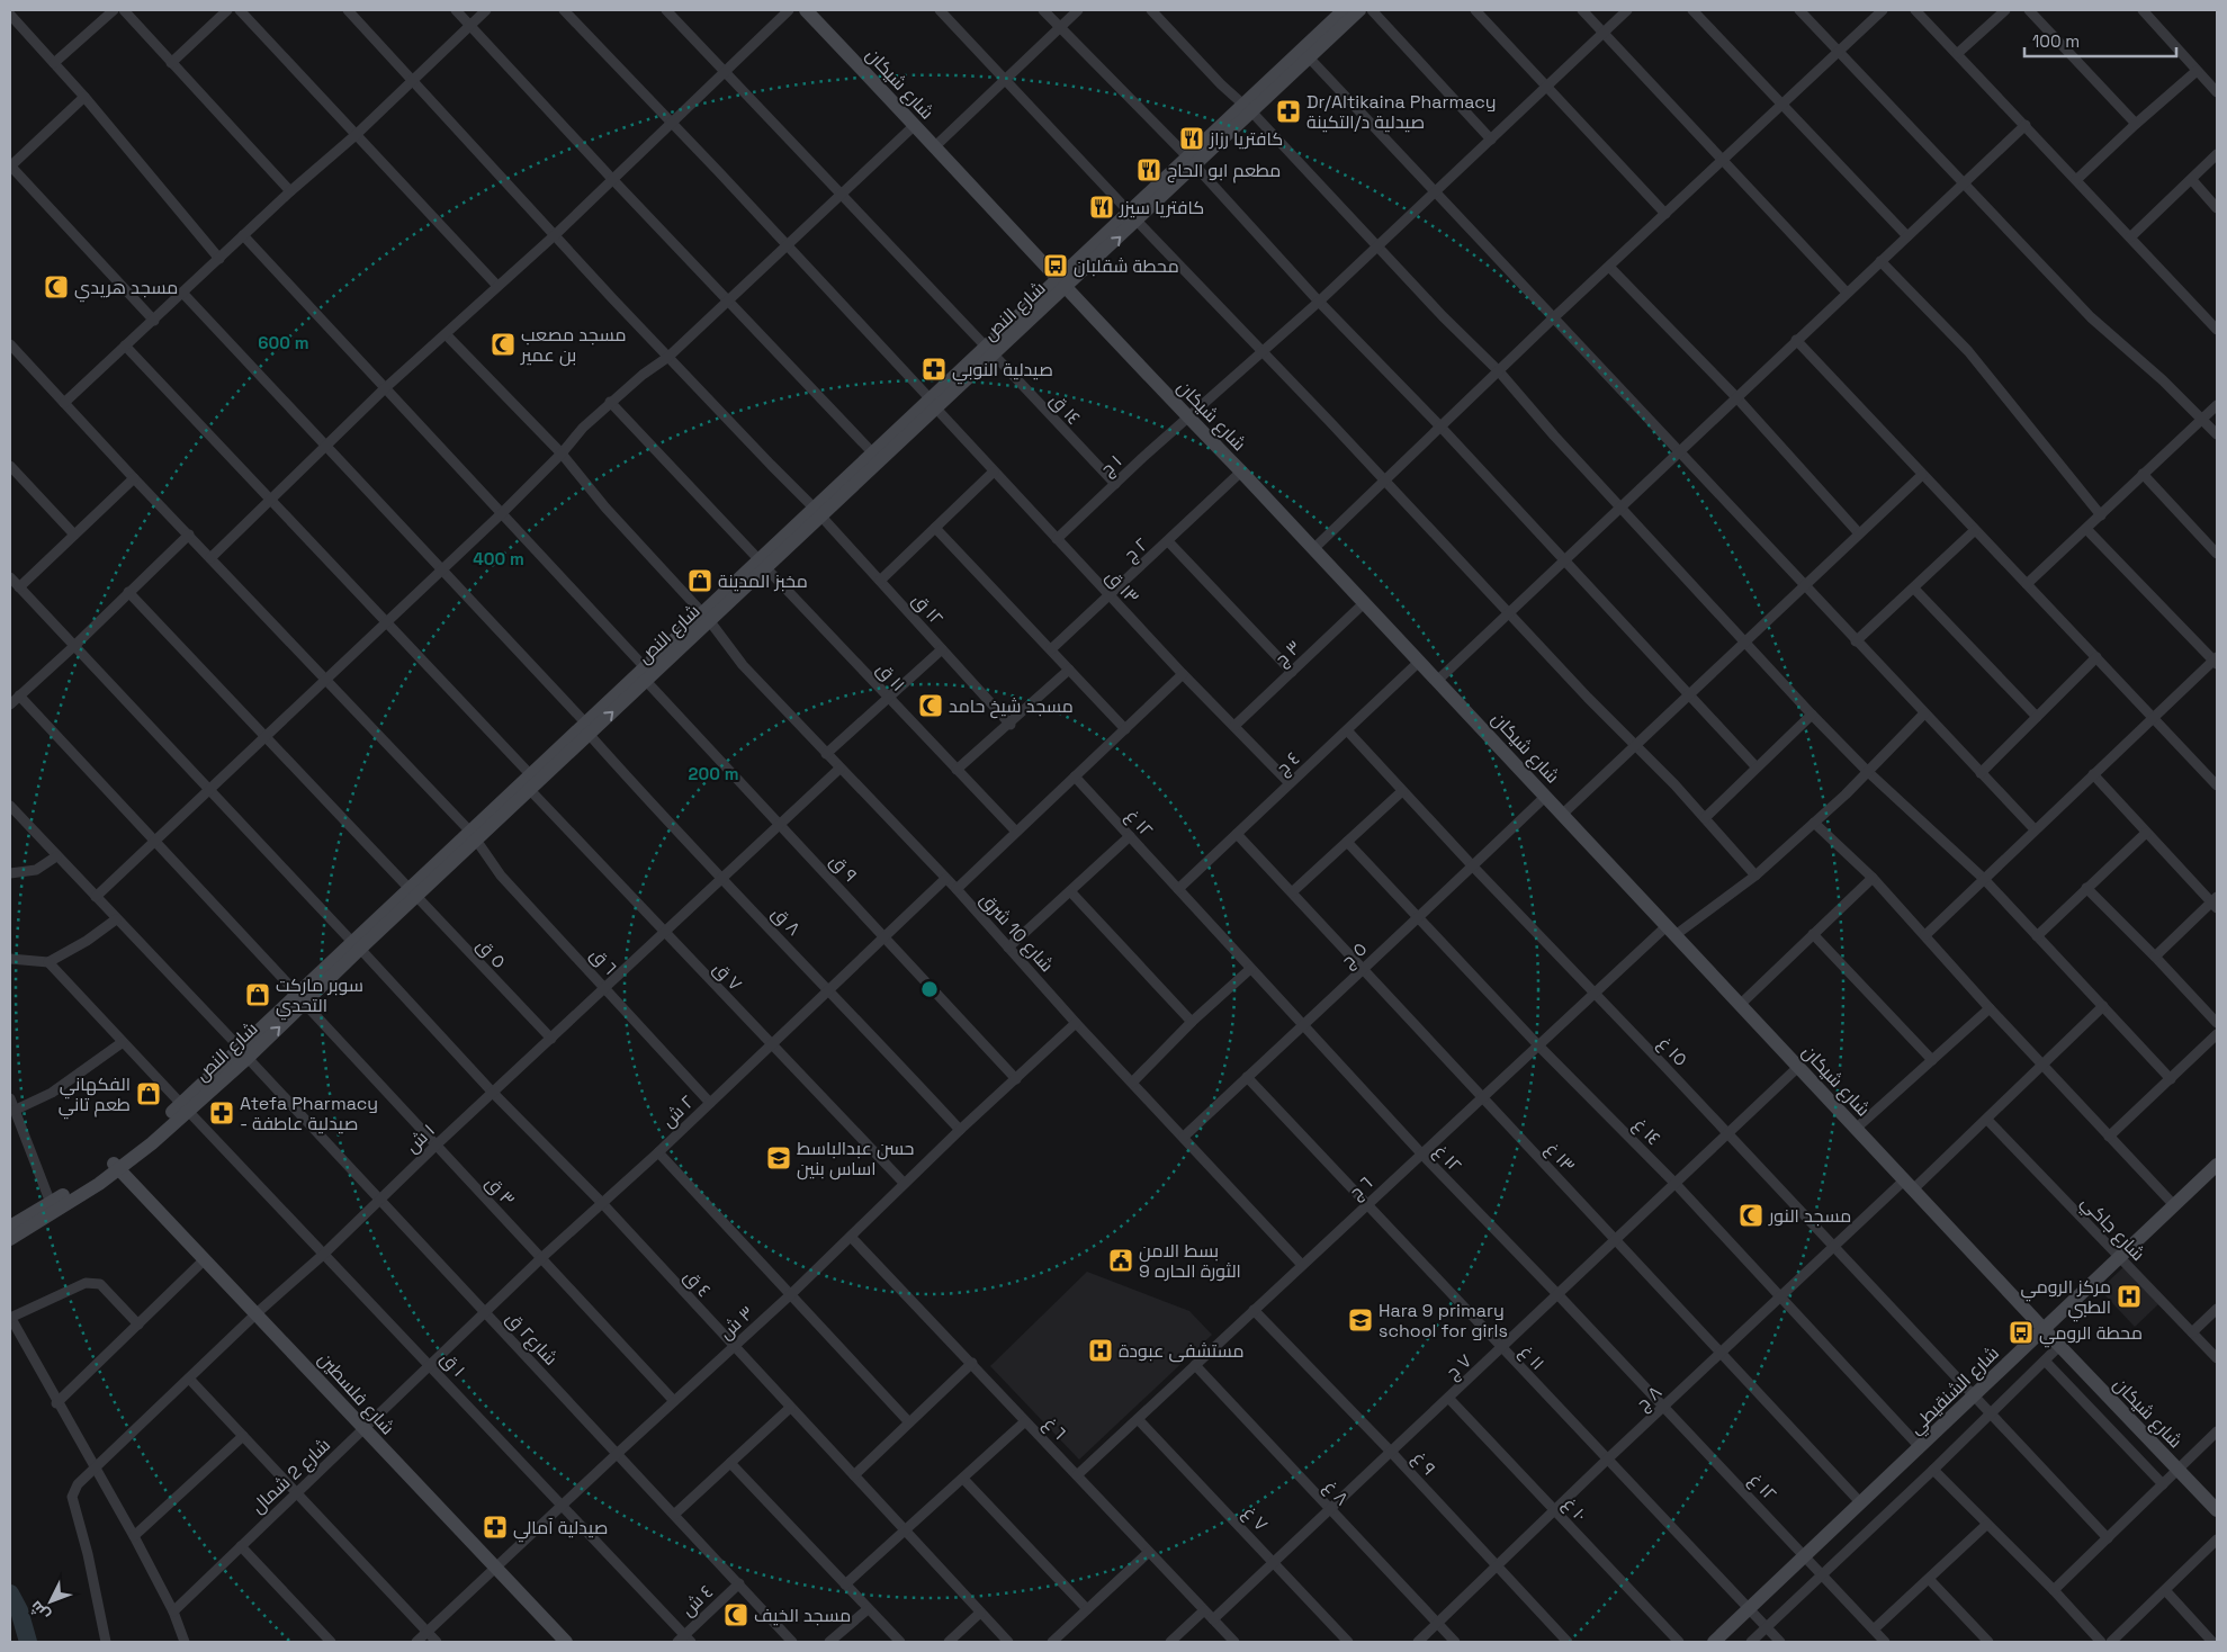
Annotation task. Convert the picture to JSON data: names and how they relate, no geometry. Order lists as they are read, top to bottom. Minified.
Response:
{"streets":{"street":["شارع شيكان","شارع النص","١٤ ق","١ ج","٢ ج","١٣ ق","١٢ ق","٣ ج","١١ ق","٤ ج","١٢ غ","٩ ق","٨ ق","شارع 10 شرق","٥ ق","٥ ج","٦ ق","٧ ق","١٥ غ","٢ ش","١٤ غ","١ ش","١٣ غ","٦ ج","٣ ق","شارع جاكي","٤ ق","٣ ش","شارع٢ ق","١١ غ","١ ق","٧ ج","شارع الشنقيطي","شارع فلسطين","٨ ج","٦ غ","٩ غ","شارع 2 شمال","٨ غ","١٠ غ","٧ غ","٤ ش"]},"crossings":[["شارع شيكان","شارع النص"],["شارع شيكان","١ ج"],["شارع شيكان","٢ ج"],["شارع شيكان","٣ ج"],["شارع شيكان","٤ ج"],["شارع شيكان","٥ ج"],["شارع شيكان","٦ ج"],["شارع شيكان","٧ ج"],["شارع شيكان","شارع الشنقيطي"],["شارع شيكان","٨ ج"],["شارع النص","١٤ ق"],["شارع النص","١٣ ق"],["شارع النص","١٢ ق"],["شارع النص","١١ ق"],["شارع النص","٩ ق"],["شارع النص","٨ ق"],["شارع النص","شارع 10 شرق"],["شارع النص","٥ ق"],["شارع النص","٦ ق"],["شارع النص","٧ ق"],["شارع النص","٣ ق"],["شارع النص","٤ ق"],["شارع النص","شارع٢ ق"],["شارع النص","١ ق"],["شارع النص","شارع فلسطين"],["١٤ ق","١ ج"],["١ ج","١٣ ق"],["٢ ج","١٣ ق"],["١٣ ق","٣ ج"],["١٣ ق","٤ ج"],["٤ ج","١٢ غ"],["٤ ج","١٥ غ"],["٤ ج","١٣ غ"],["١٢ غ","٥ ج"],["١٢ غ","٦ ج"],["١٢ غ","٧ ج"],["١٢ غ","شارع الشنقيطي"],["١٢ غ","٨ ج"],["٩ ق","٢ ش"],["٩ ق","١ ش"],["٩ ق","٣ ش"],["٨ ق","٢ ش"],["٨ ق","١ ش"],["٨ ق","٣ ش"],["شارع 10 شرق","٥ ج"],["شارع 10 شرق","٢ ش"],["شارع 10 شرق","١ ش"],["شارع 10 شرق","٦ ج"],["شارع 10 شرق","٣ ش"],["٥ ق","١ ش"],["٥ ج","١٥ غ"],["٥ ج","١٤ غ"],["٥ ج","١٣ غ"],["٥ ج","١١ غ"],["٦ ق","٢ ش"],["٦ ق","١ ش"],["٧ ق","٢ ش"],["٧ ق","١ ش"],["٧ ق","٣ ش"],["١٥ غ","٦ ج"],["١٥ غ","٧ ج"],["١٥ غ","شارع الشنقيطي"],["١٥ غ","٨ ج"],["٢ ش","٣ ق"],["٢ ش","٤ ق"],["٢ ش","شارع٢ ق"],["٢ ش","١ ق"],["٢ ش","شارع 2 شمال"],["١٤ غ","٦ ج"],["١٤ غ","٧ ج"],["١٤ غ","شارع الشنقيطي"],["١٤ غ","٨ ج"],["١ ش","٣ ق"],["١ ش","٤ ق"],["١ ش","شارع٢ ق"],["١ ش","١ ق"],["١ ش","شارع فلسطين"],["١٣ غ","٦ ج"],["١٣ غ","٧ ج"],["١٣ غ","شارع الشنقيطي"],["١٣ غ","٨ ج"],["٦ ج","١١ غ"],["٦ ج","٦ غ"],["٦ ج","٩ غ"],["٦ ج","٨ غ"],["٦ ج","٧ غ"],["٣ ق","٣ ش"],["شارع جاكي","شارع الشنقيطي"],["شارع جاكي","٨ ج"],["٤ ق","٣ ش"],["٣ ش","شارع٢ ق"],["٣ ش","١ ق"],["٣ ش","شارع فلسطين"],["٣ ش","٦ غ"],["شارع٢ ق","٤ ش"],["١١ غ","٧ ج"],["١١ غ","شارع الشنقيطي"],["١١ غ","٨ ج"],["١ ق","شارع 2 شمال"],["١ ق","٤ ش"],["٧ ج","٦ غ"],["٧ ج","٩ غ"],["٧ ج","٨ غ"],["٧ ج","١٠ غ"],["٧ ج","٧ غ"],["شارع فلسطين","شارع 2 شمال"],["٨ ج","٩ غ"],["٨ ج","٨ غ"],["٨ ج","١٠ غ"]],"places":{"pharmacy":["Dr/Altikaina Pharmacy صيدلية د/التكينة","صيدلية النوبي","Atefa Pharmacy - صيدلية عاطفة","صيدلية آمالي"],"restaurant":["كافتريا رزاز","مطعم ابو الحاج","كافتريا سيزر"],"bus stop":["محطة شقلبان","محطة الرومي"],"mosque":["مسجد هريدي","مسجد مصعب بن عمير","مسجد شيخ حامد","مسجد النور","مسجد الخيف"],"shop":["مخبز المدينة","سوبر ماركت التحدي","الفكهاني طعم تاني"],"school or university":["حسن عبدالباسط اساس بنين","Hara 9 primary school for girls"],"public building":["بسط الامن الثورة الحاره 9"],"hospital":["مركز الرومي الطبي","مستشفى عبودة"]},"scale_bar":"100 m","north":"bottom left","rings":["600 m","400 m","200 m"]}
